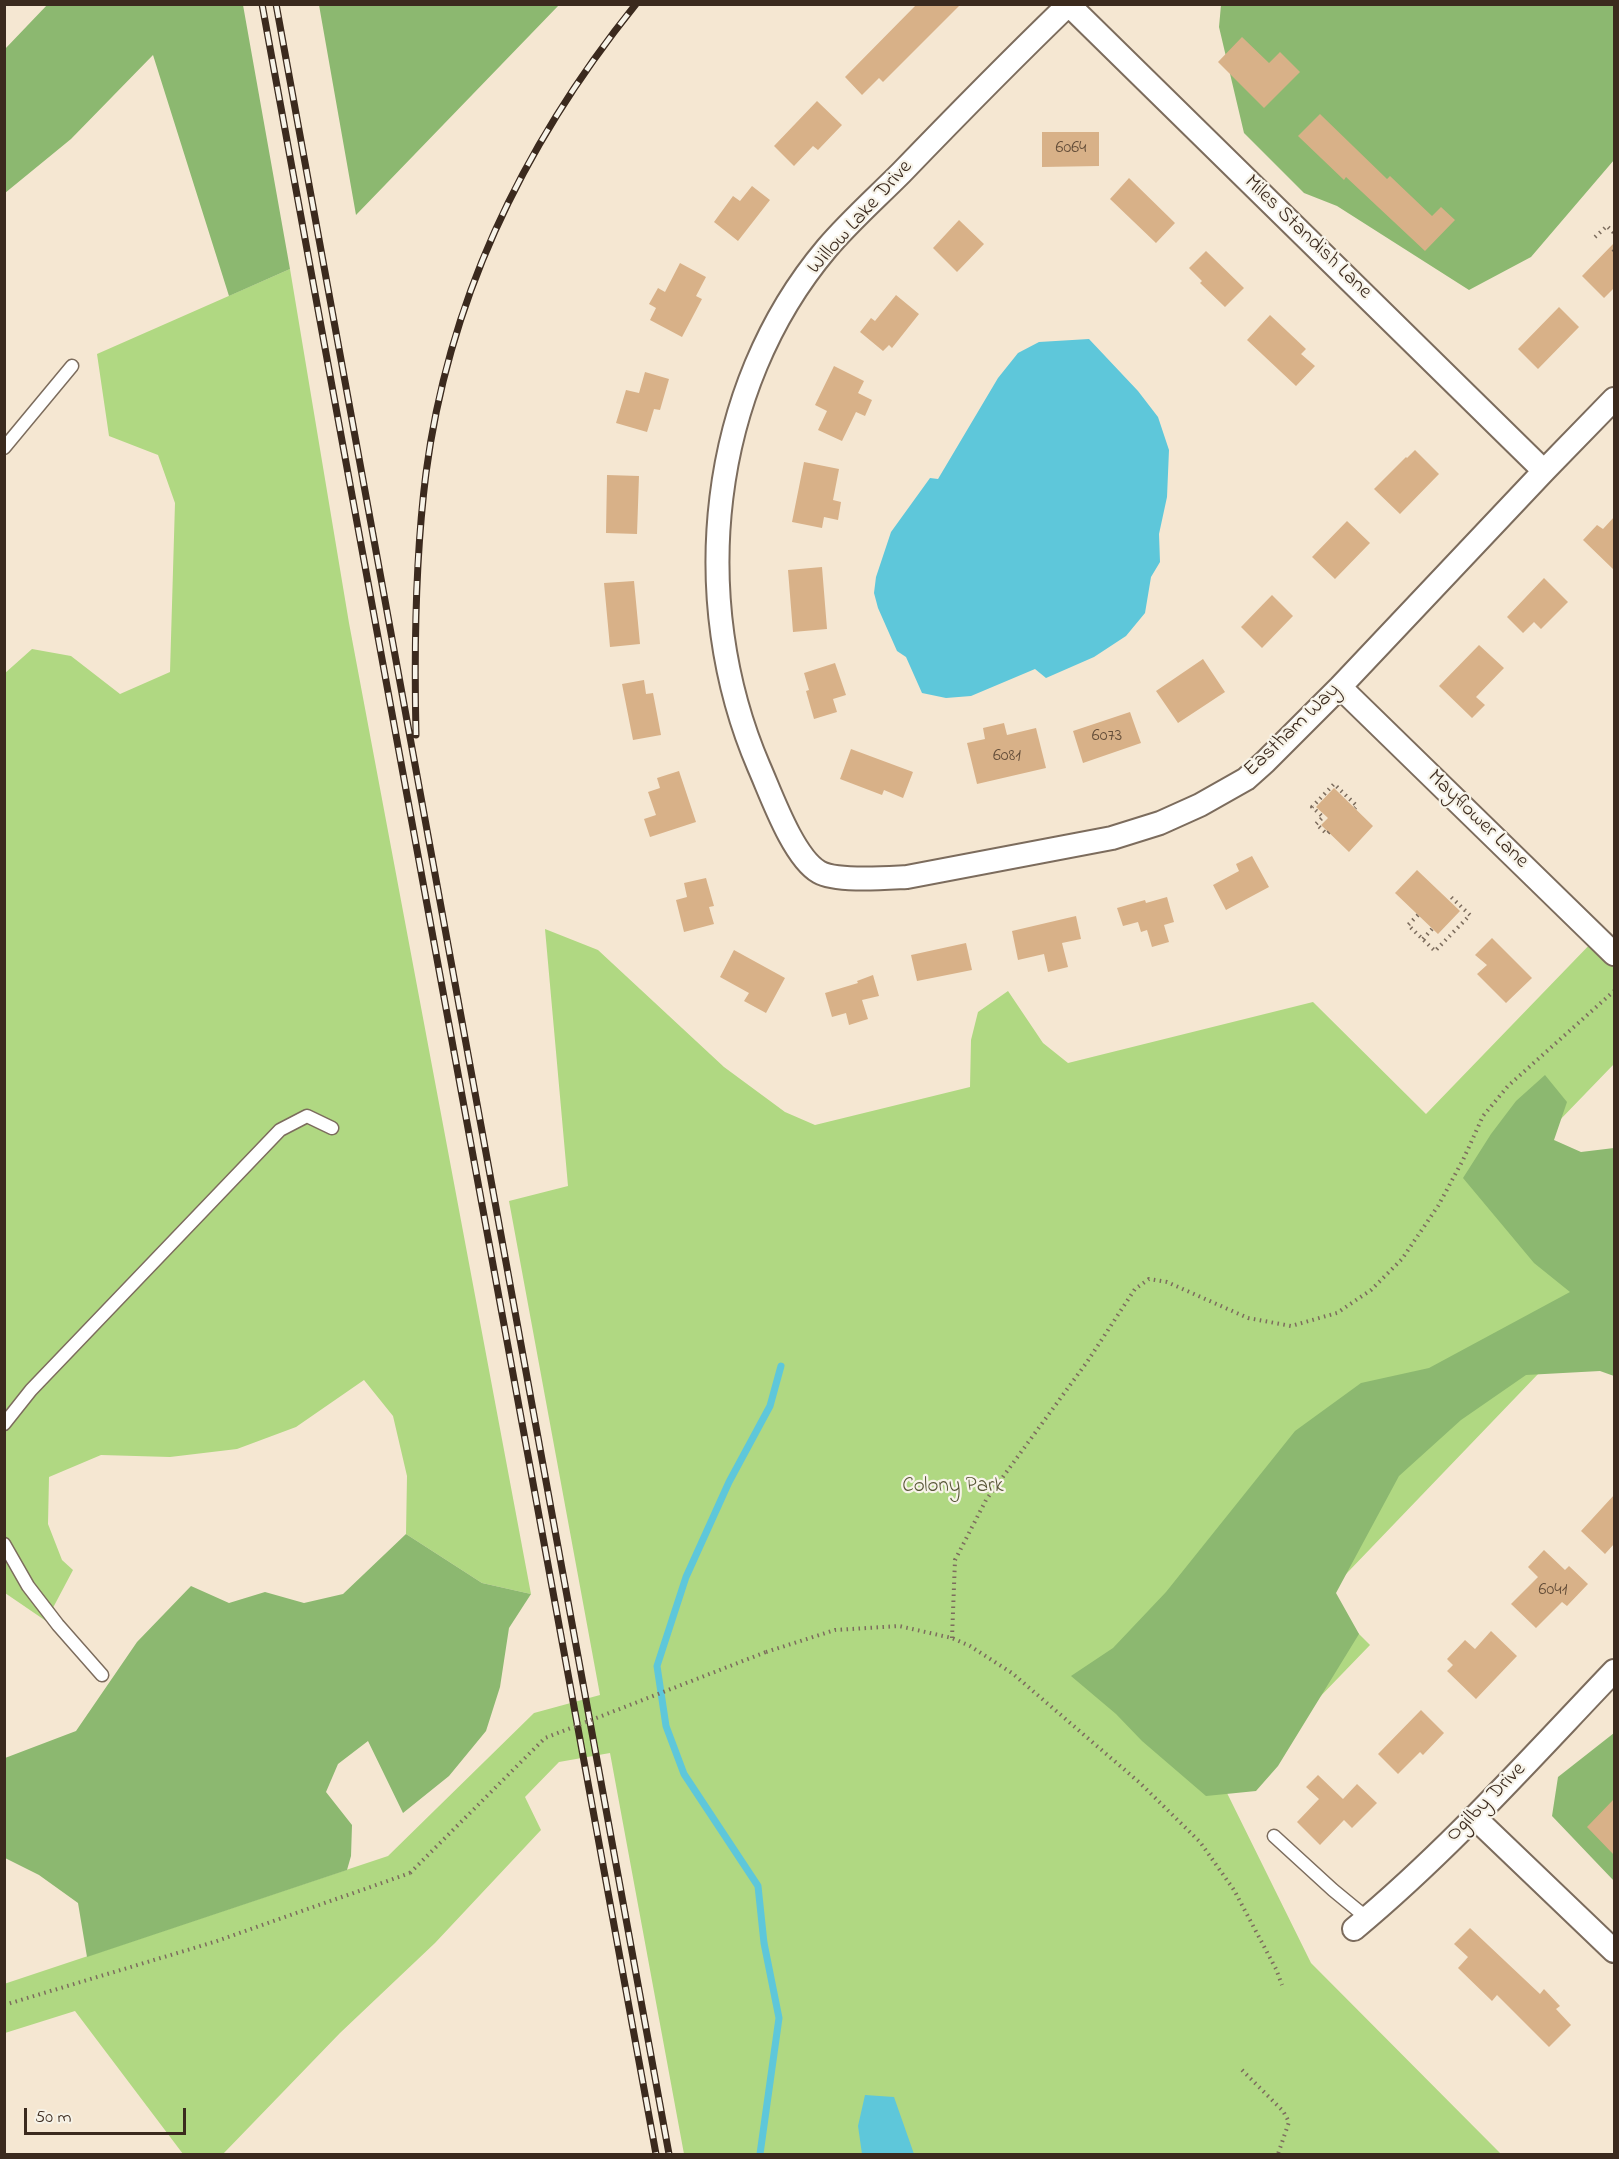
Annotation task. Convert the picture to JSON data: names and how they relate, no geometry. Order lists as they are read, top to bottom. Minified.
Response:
{"streets":{"street":["Willow Lake Drive","Miles Standish Lane","Eastham Way","Mayflower Lane","Ogilby Drive"]},"crossings":[["Willow Lake Drive","Miles Standish Lane"],["Willow Lake Drive","Eastham Way"],["Miles Standish Lane","Eastham Way"],["Eastham Way","Mayflower Lane"]],"parks":["Colony Park"],"house_numbers":["6064","6073","6081","6041"],"scale_bar":"50 m"}
